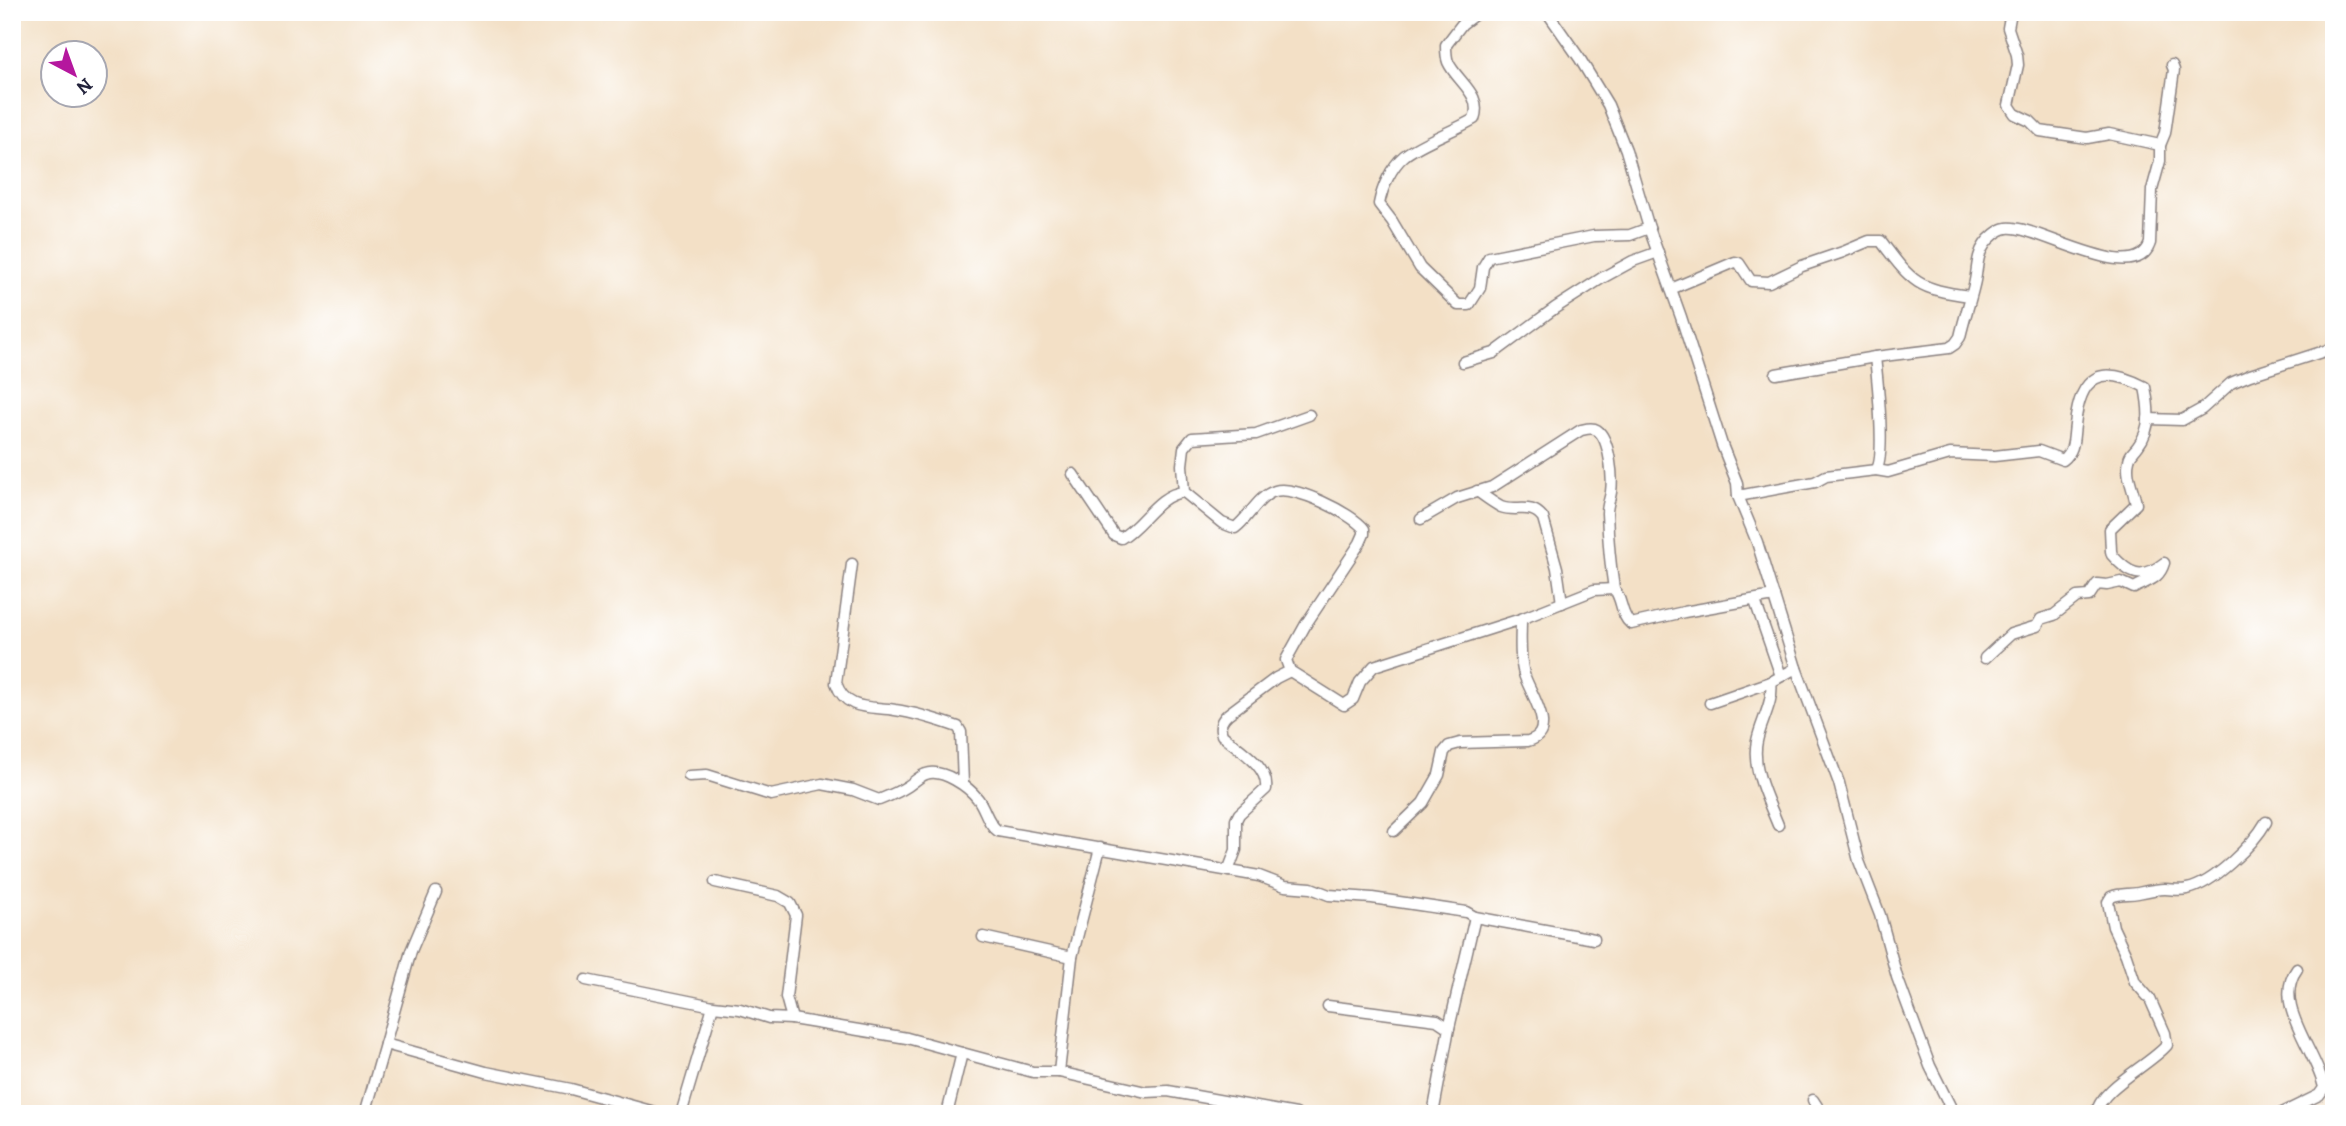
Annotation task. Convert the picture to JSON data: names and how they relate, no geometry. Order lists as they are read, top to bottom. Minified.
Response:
{"north":"bottom right"}
